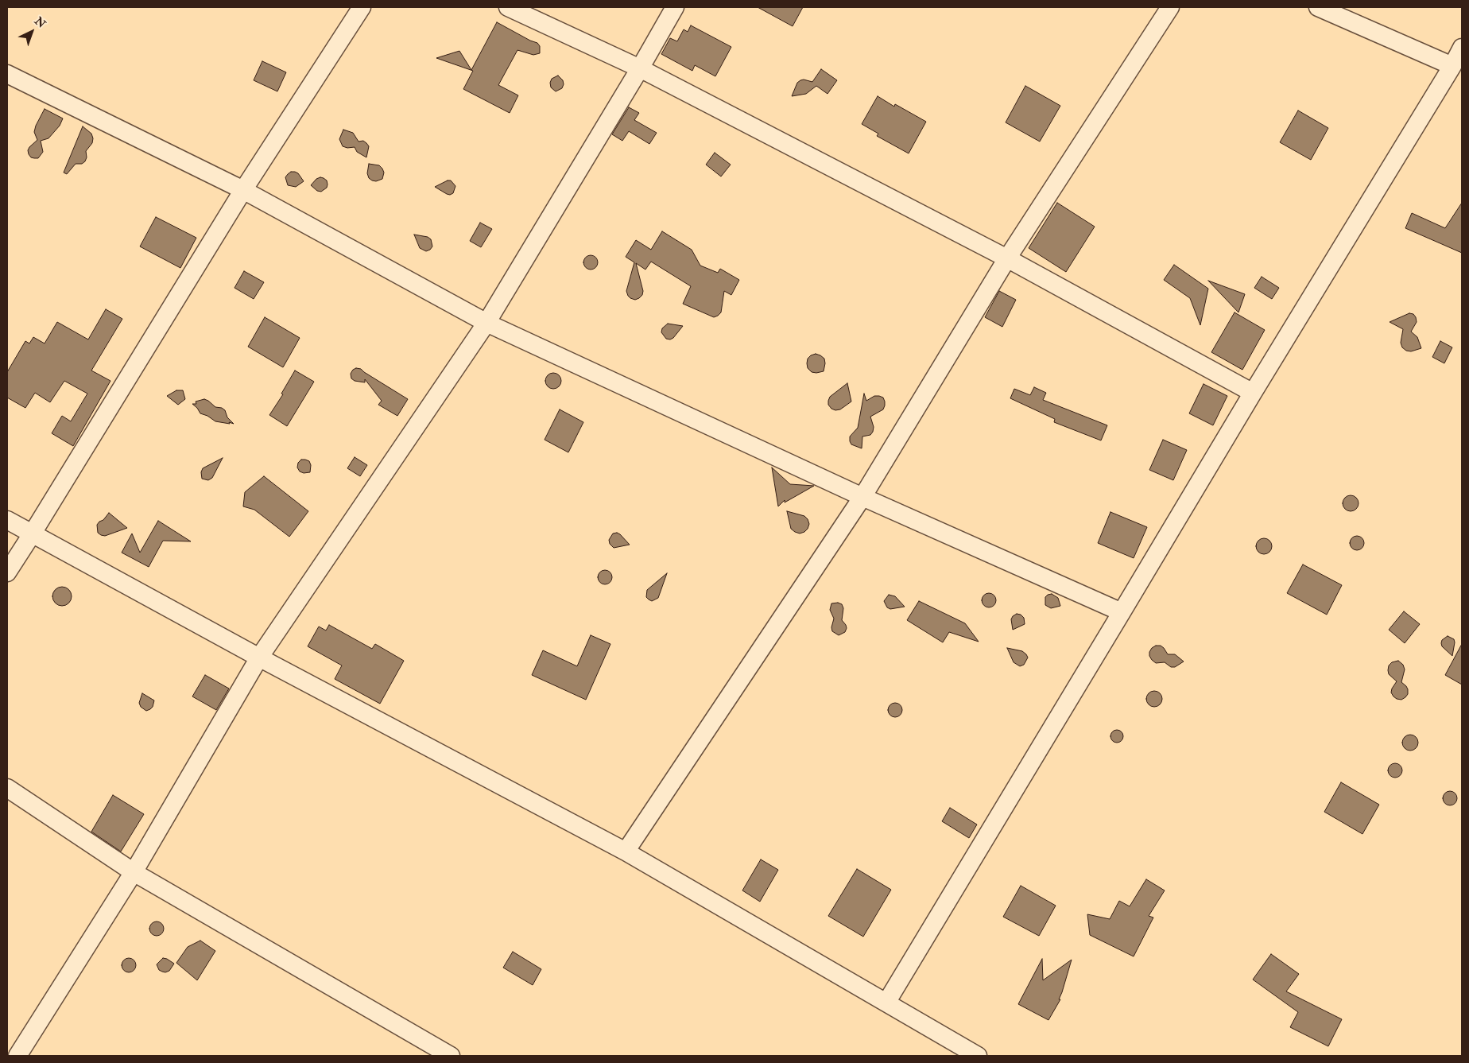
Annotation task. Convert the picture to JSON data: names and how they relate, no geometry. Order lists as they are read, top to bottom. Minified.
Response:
{"north":"top right"}
